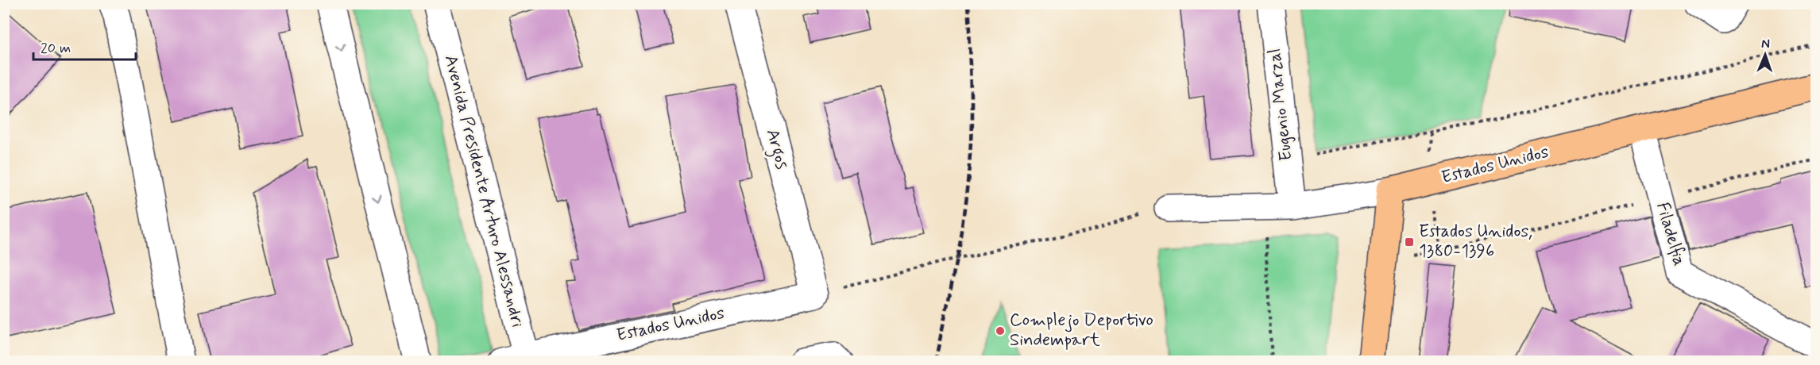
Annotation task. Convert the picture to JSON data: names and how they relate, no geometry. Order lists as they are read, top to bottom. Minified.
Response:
{"streets":{"main road":["Estados Unidos"],"street":["Eugenio Marzal","Argos","Avenida Presidente Arturo Alessandri","Filadelfia"]},"crossings":[["Eugenio Marzal","Estados Unidos"],["Argos","Estados Unidos"],["Estados Unidos","Avenida Presidente Arturo Alessandri"],["Estados Unidos","Filadelfia"]],"places":{"transit":["Estados Unidos, 1380-1396"],"other":["Complejo Deportivo Sindempart"]},"scale_bar":"20 m","north":"top"}
